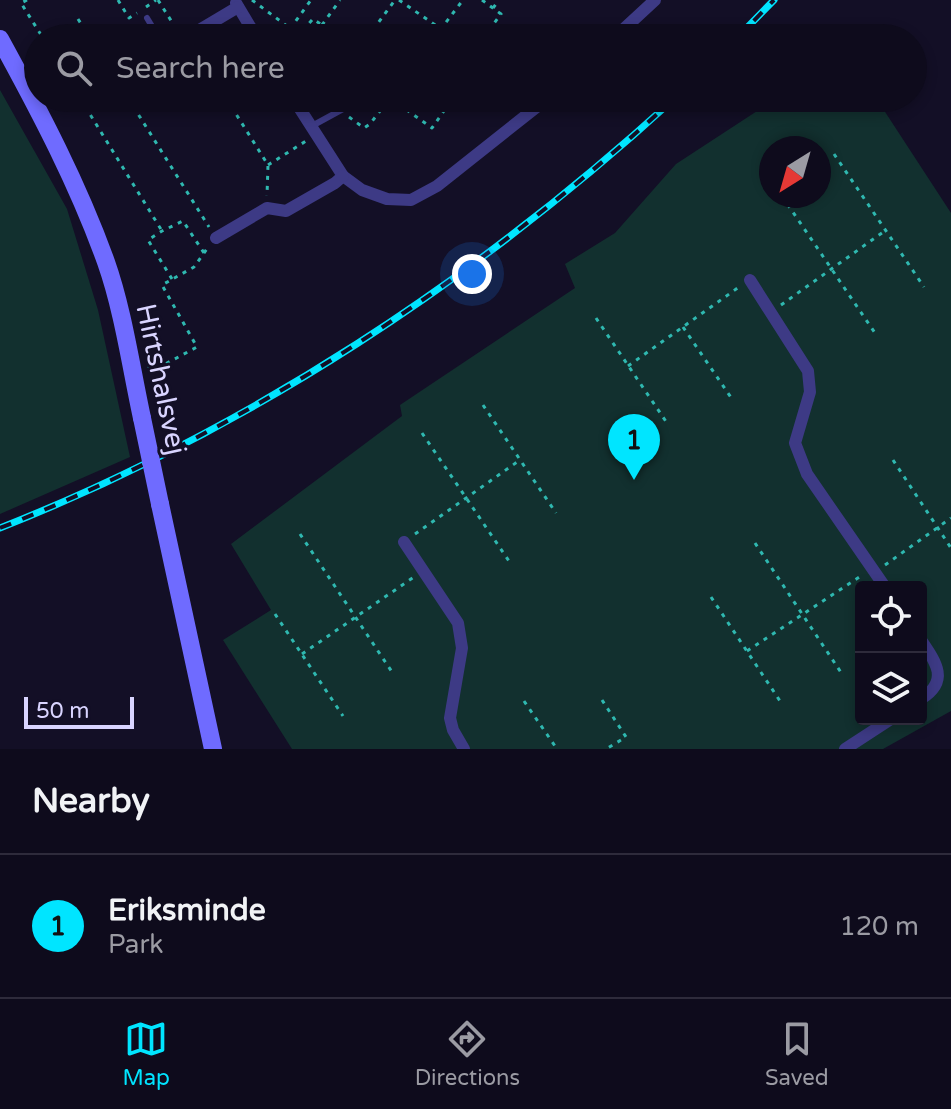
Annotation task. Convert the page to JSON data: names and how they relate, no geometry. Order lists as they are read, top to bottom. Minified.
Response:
{"streets":{"street":["Hirtshalsvej"]},"scale_bar":"50 m","north":"bottom left","page":{"search":"Search here","pins":"1","scale":"50 m","heading":"Nearby","list":[{"mark":"1","name":"Eriksminde","note":"Park","value":"120 m"}],"nav":["Map","Directions","Saved"]}}
